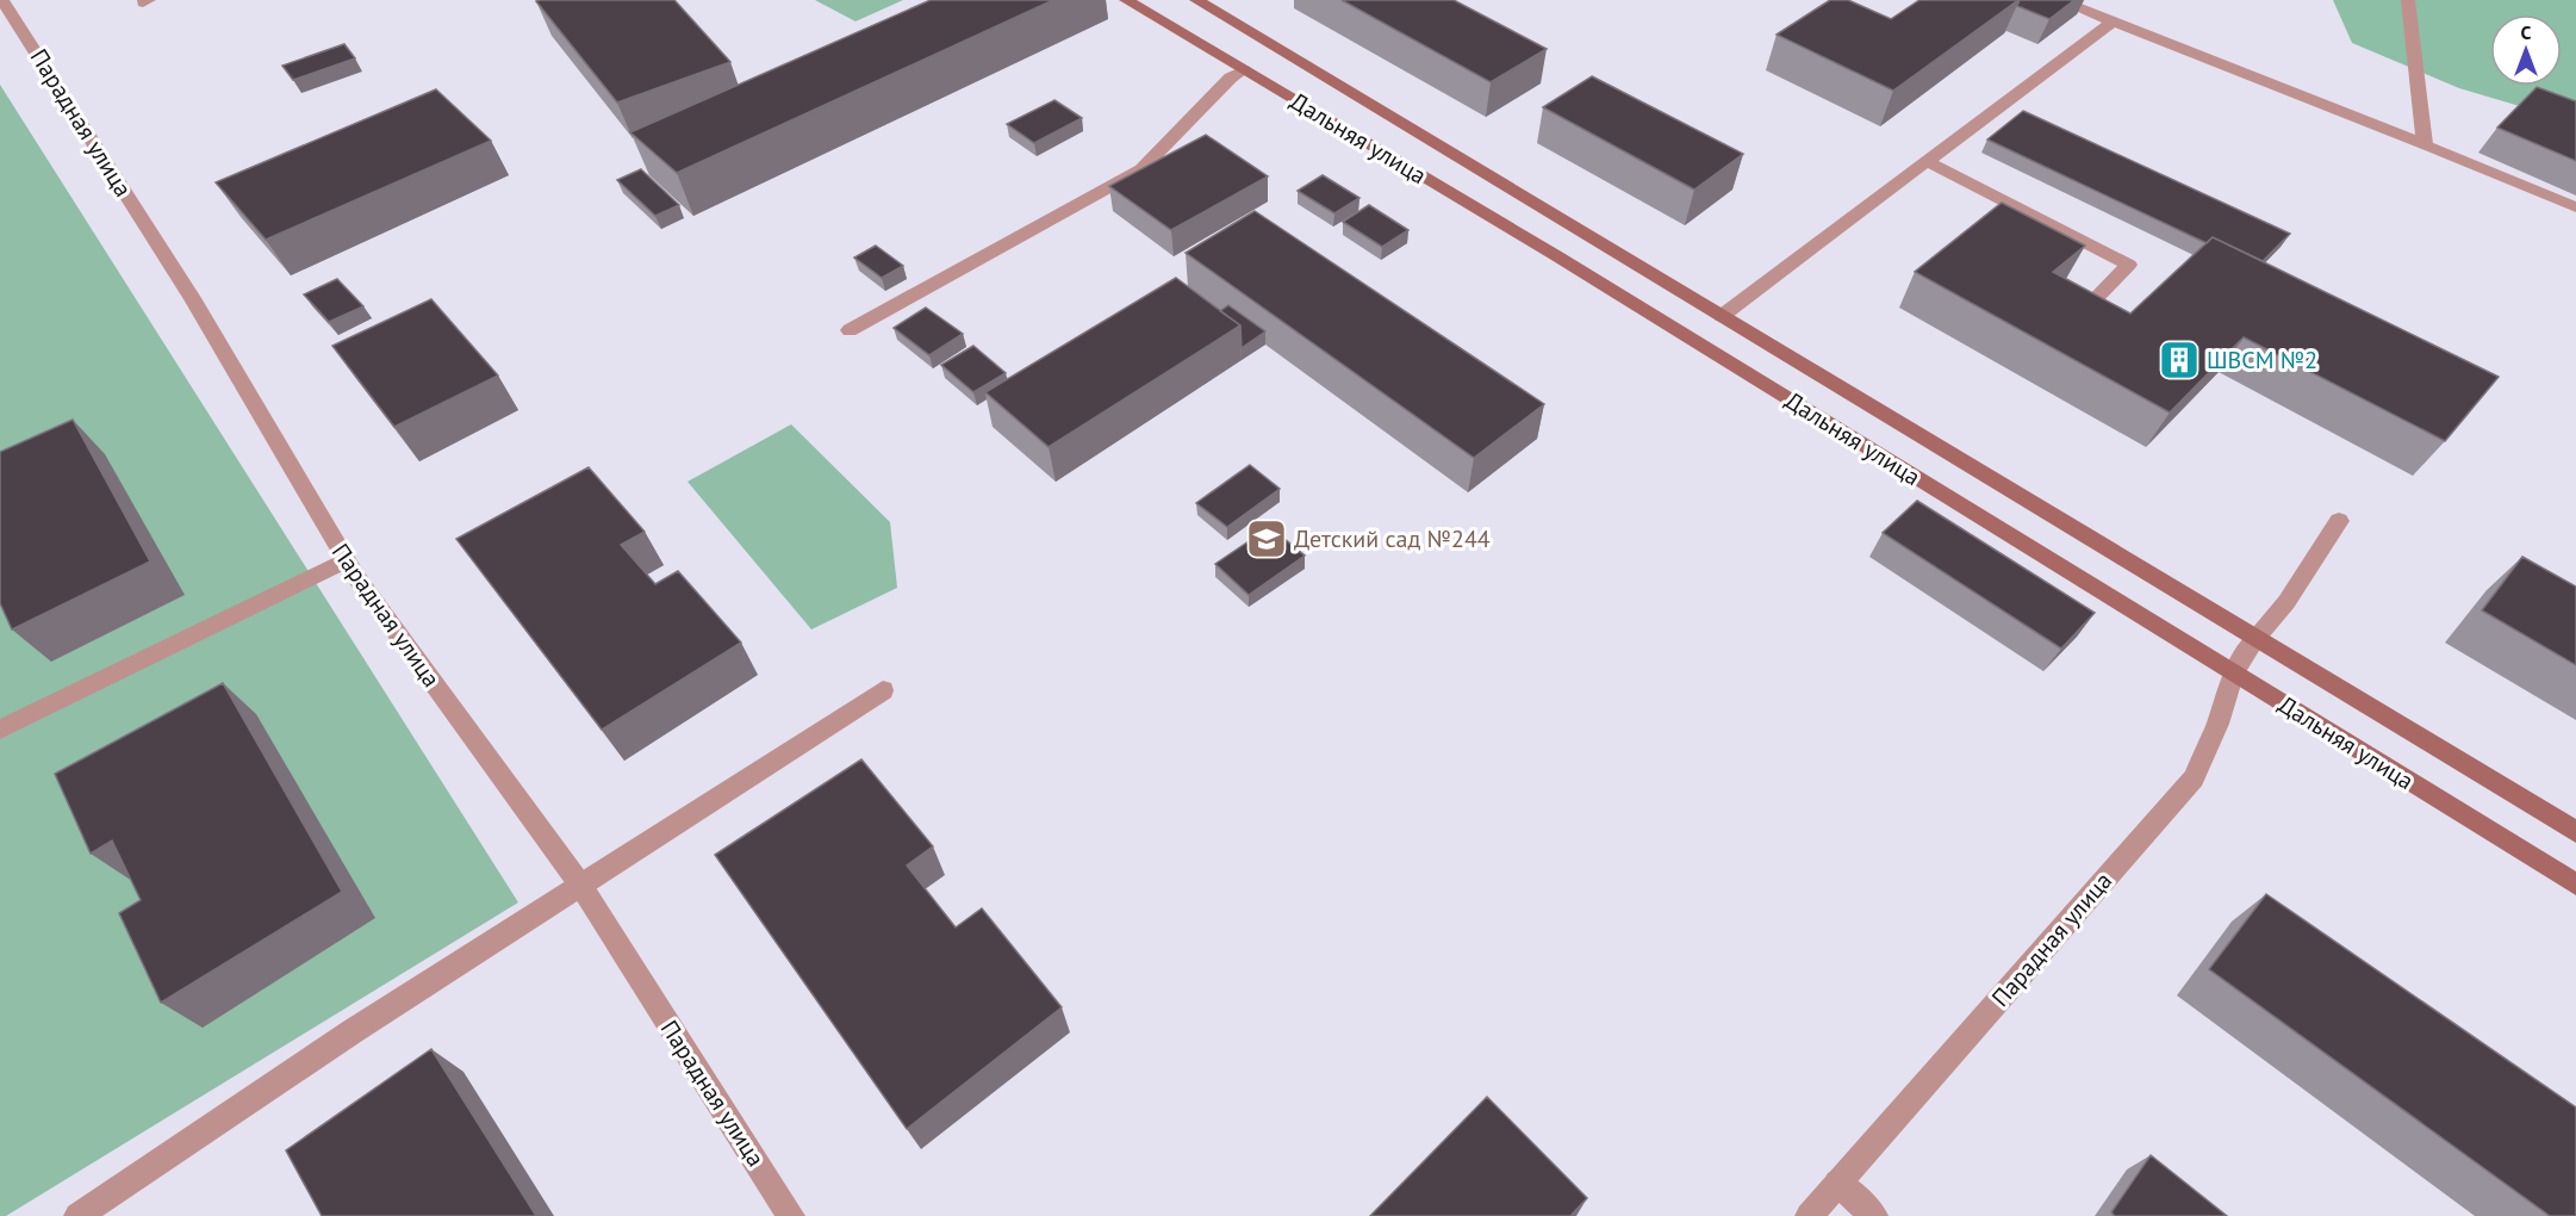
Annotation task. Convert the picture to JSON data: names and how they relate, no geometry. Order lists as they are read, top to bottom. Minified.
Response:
{"streets":{"main road":["Дальняя улица"],"street":["Парадная улица"]},"crossings":[["Парадная улица","Дальняя улица"]],"places":{"building":["ШВСМ №2"],"school or university":["Детский сад №244"]},"north":"top"}
